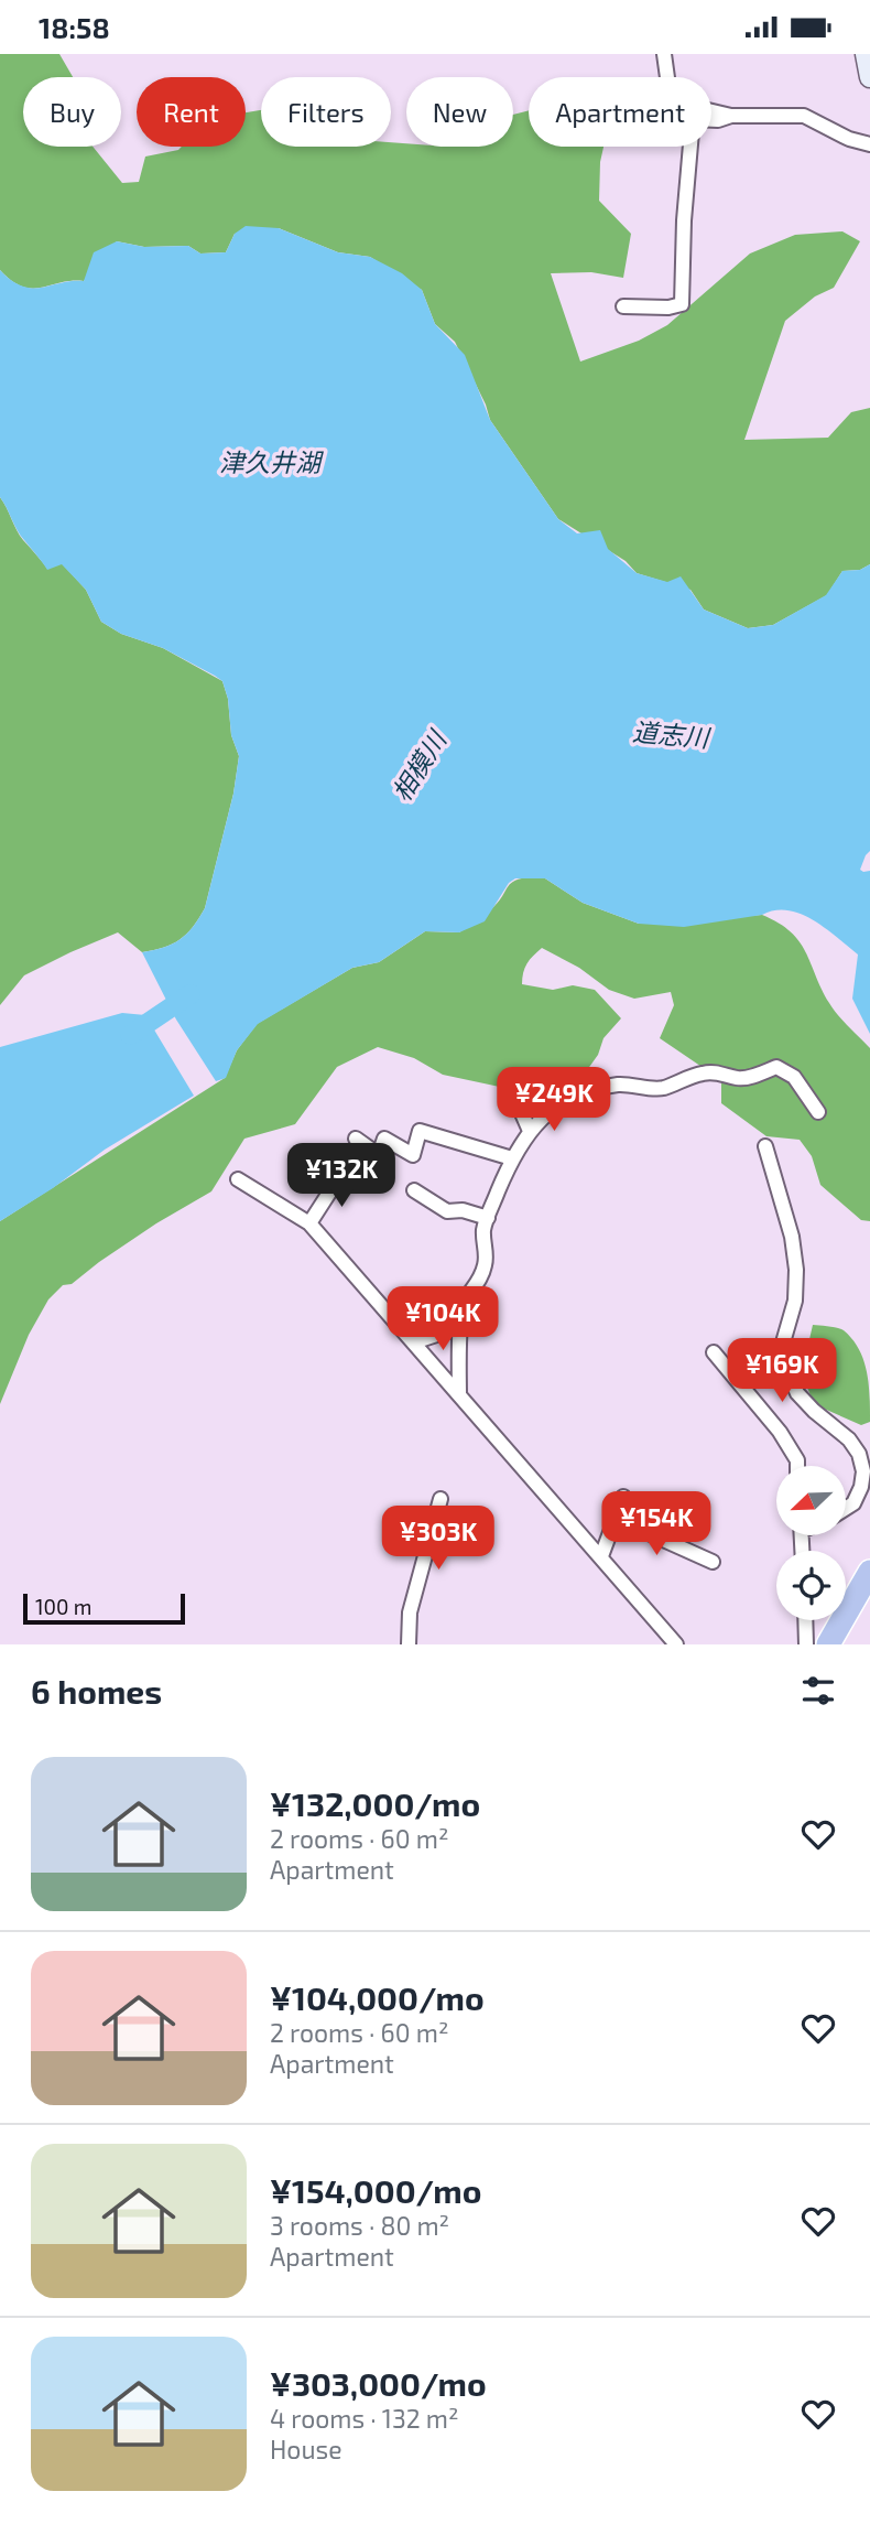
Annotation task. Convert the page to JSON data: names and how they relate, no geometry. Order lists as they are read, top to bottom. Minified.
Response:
{"water":["津久井湖","道志川","相模川"],"scale_bar":"100 m","north":"bottom left","page":{"status":"18:58","chip":["Buy","Rent","Filters","New","Apartment"],"price":["¥249K","¥132K","¥104K","¥169K","¥154K","¥303K"],"scale":"100 m","heading":"6 homes","list":[{"name":"¥132,000/mo","note":"2 rooms · 60 m² · Apartment"},{"name":"¥104,000/mo","note":"2 rooms · 60 m² · Apartment"},{"name":"¥154,000/mo","note":"3 rooms · 80 m² · Apartment"},{"name":"¥303,000/mo","note":"4 rooms · 132 m² · House"}]}}
